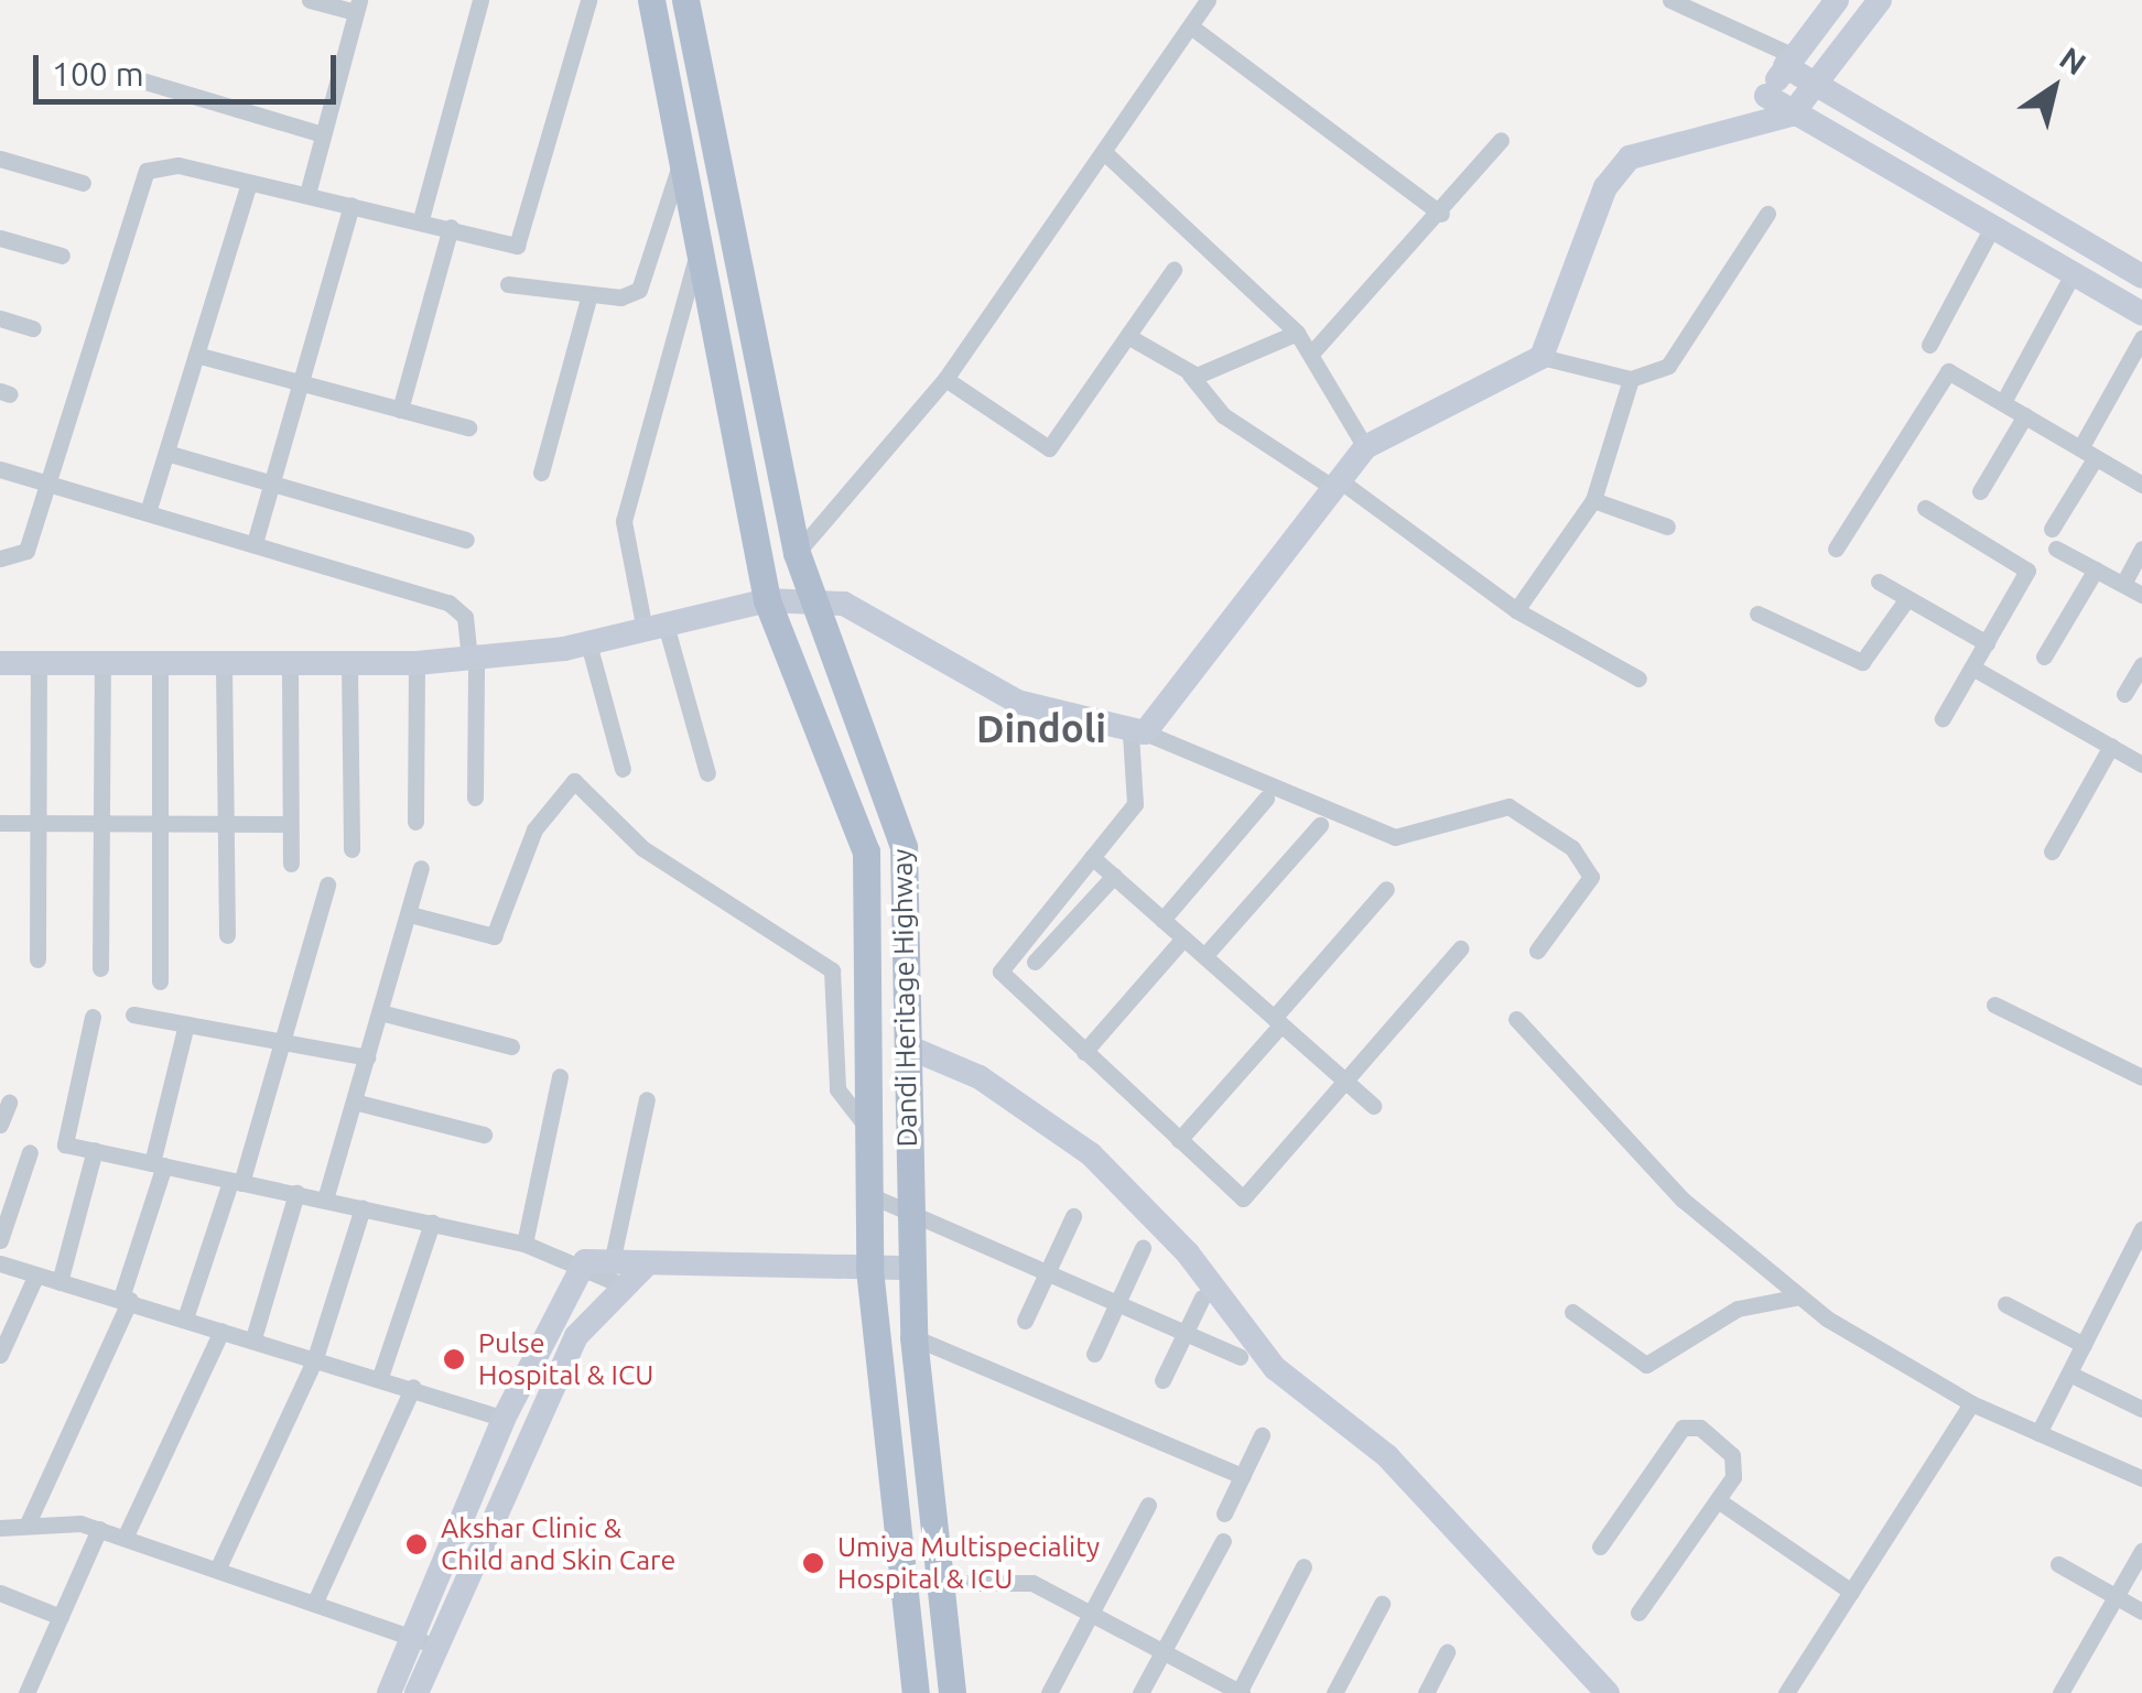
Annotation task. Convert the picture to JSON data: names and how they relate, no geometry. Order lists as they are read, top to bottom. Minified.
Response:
{"streets":{"main road":["Dandi Heritage Highway"]},"districts":["Dindoli"],"places":["Pulse Hospital & ICU","Akshar Clinic & Child and Skin Care","Umiya Multispeciality Hospital & ICU"],"scale_bar":"100 m","north":"top right"}
